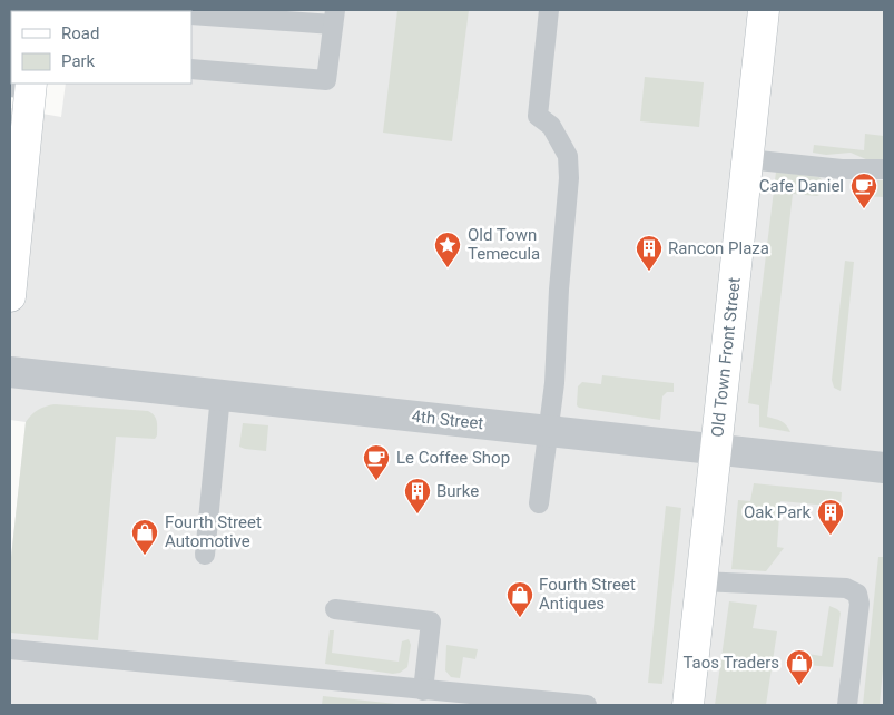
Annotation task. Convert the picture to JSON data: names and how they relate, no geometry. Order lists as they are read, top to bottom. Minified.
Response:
{"streets":{"main road":["Old Town Front Street"],"street":["4th Street"]},"crossings":[["Old Town Front Street","4th Street"]],"places":{"cafe":["Cafe Daniel","Le Coffee Shop"],"place":["Old Town Temecula"],"building":["Rancon Plaza","Burke","Oak Park"],"shop":["Fourth Street Automotive","Fourth Street Antiques","Taos Traders"]},"legend":["Road","Park"]}
